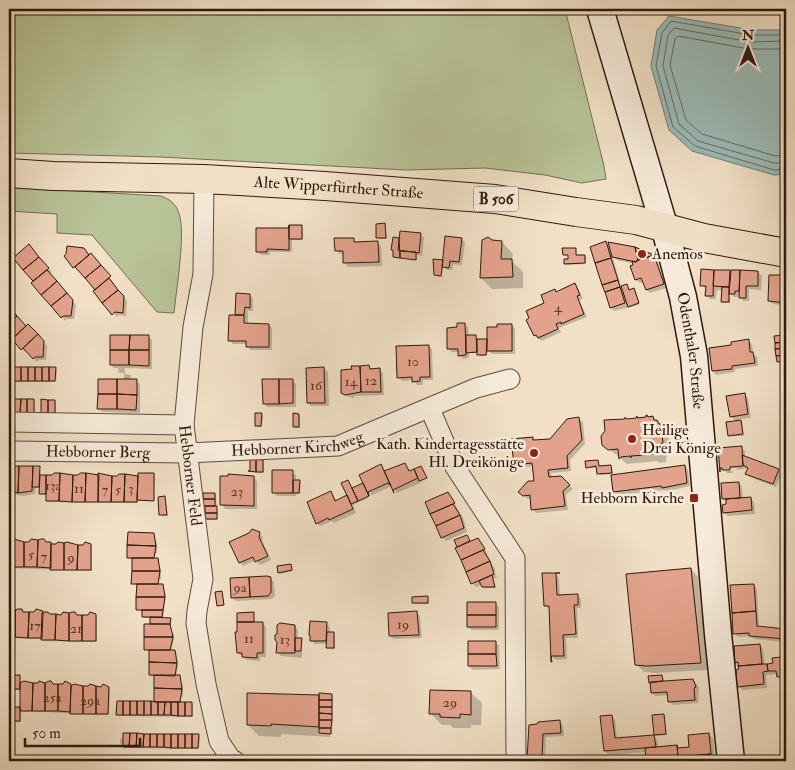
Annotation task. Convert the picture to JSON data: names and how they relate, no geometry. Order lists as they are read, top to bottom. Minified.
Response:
{"streets":{"main road":["Alte Wipperfürther Straße","B 506","Odenthaler Straße"],"street":["Hebborner Kirchweg","Hebborner Berg","Hebborner Feld"]},"crossings":[["Alte Wipperfürther Straße","B 506"],["Alte Wipperfürther Straße","Odenthaler Straße"],["Alte Wipperfürther Straße","Hebborner Feld"],["B 506","Odenthaler Straße"],["Hebborner Kirchweg","Hebborner Berg"],["Hebborner Kirchweg","Hebborner Feld"],["Hebborner Berg","Hebborner Feld"]],"places":{"other":["Anemos","Heilige Drei Könige","Kath. Kindertagesstätte Hl. Dreikönige"],"transit":["Hebborn Kirche"]},"house_numbers":["4","10","12","14","16","13a","11","3","7","5","23","5","7","9","9a","19","17","21","11","13","25a","29a","29"],"scale_bar":"50 m","north":"top"}
